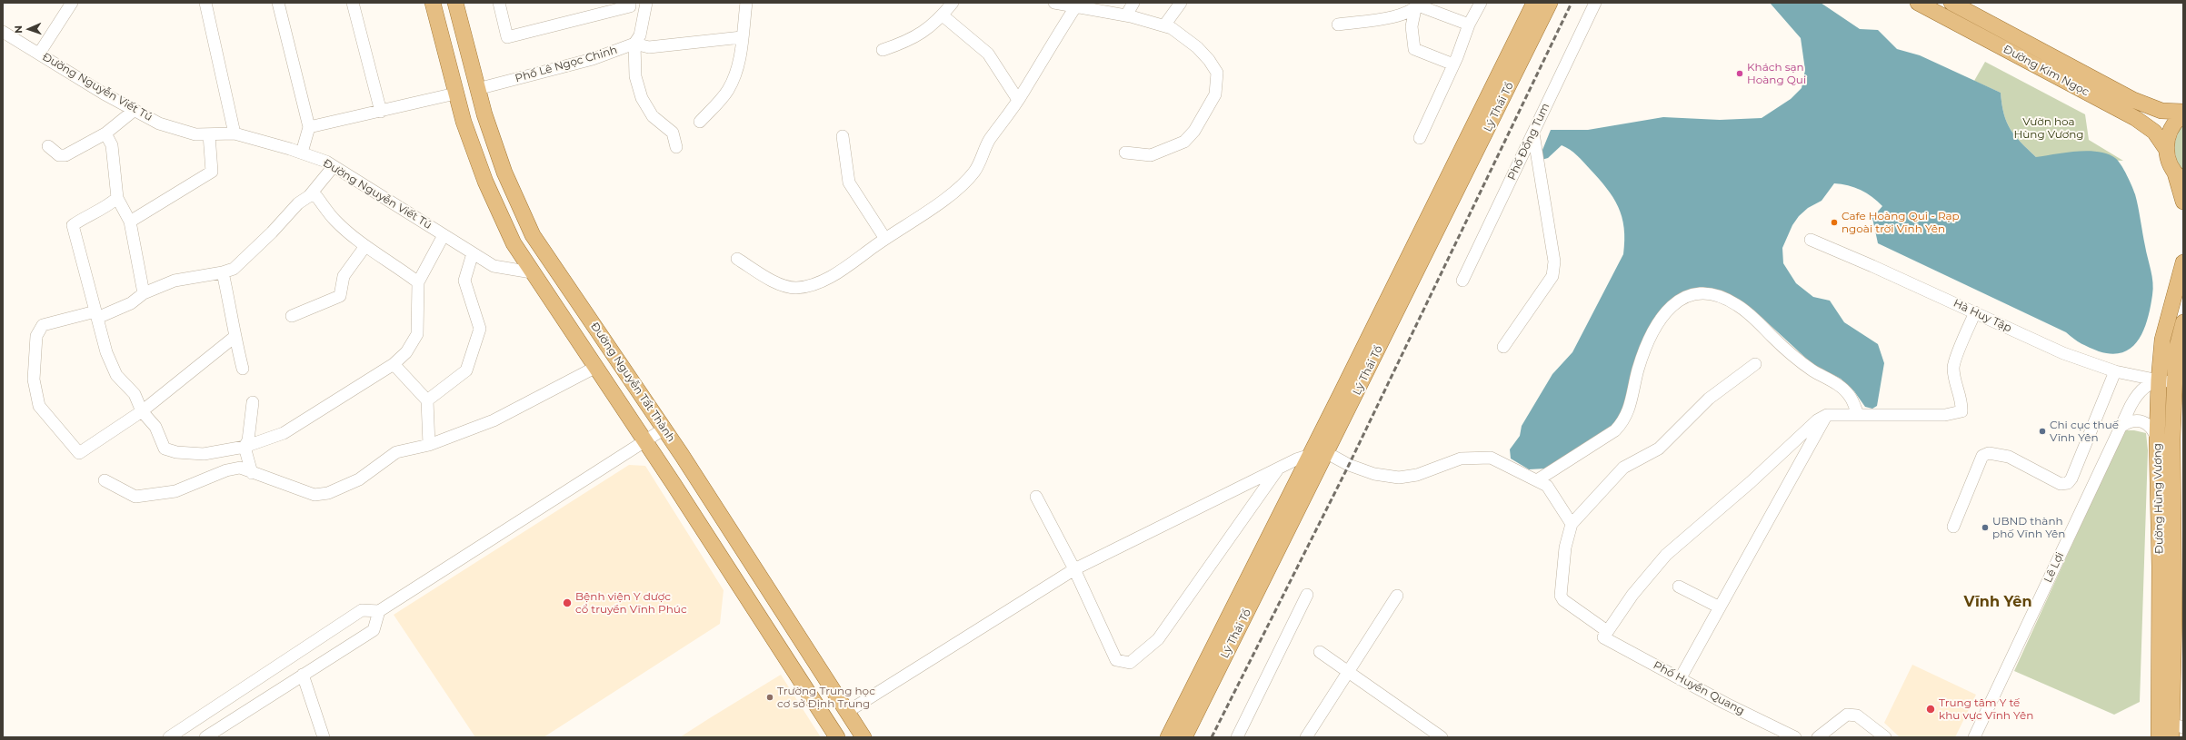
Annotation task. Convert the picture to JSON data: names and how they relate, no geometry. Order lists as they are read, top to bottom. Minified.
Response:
{"streets":{"main road":["Đường Kim Ngọc","Lý Thái Tổ","Đường Nguyễn Tất Thành","Đường Hùng Vương"],"street":["Phố Lê Ngọc Chinh","Đường Nguyễn Viết Tú","Phố Đồng Tum","Hà Huy Tập","Lê Lợi","Phố Huyền Quang"]},"crossings":[["Phố Lê Ngọc Chinh","Đường Nguyễn Tất Thành"],["Đường Nguyễn Viết Tú","Đường Nguyễn Tất Thành"],["Hà Huy Tập","Đường Hùng Vương"],["Hà Huy Tập","Lê Lợi"],["Đường Hùng Vương","Lê Lợi"]],"districts":["Vĩnh Yên"],"parks":["Vườn hoa Hùng Vương"],"places":["Khách sạn Hoàng Qui","Cafe Hoàng Qui - Rạp ngoài trời Vĩnh Yên","Chi cục thuế Vĩnh Yên","UBND thành phố Vĩnh Yên","Bệnh viện Y dược cổ truyền Vĩnh Phúc","Trường Trung học cơ sở Định Trung","Trung tâm Y tế khu vực Vĩnh Yên"],"north":"left"}
